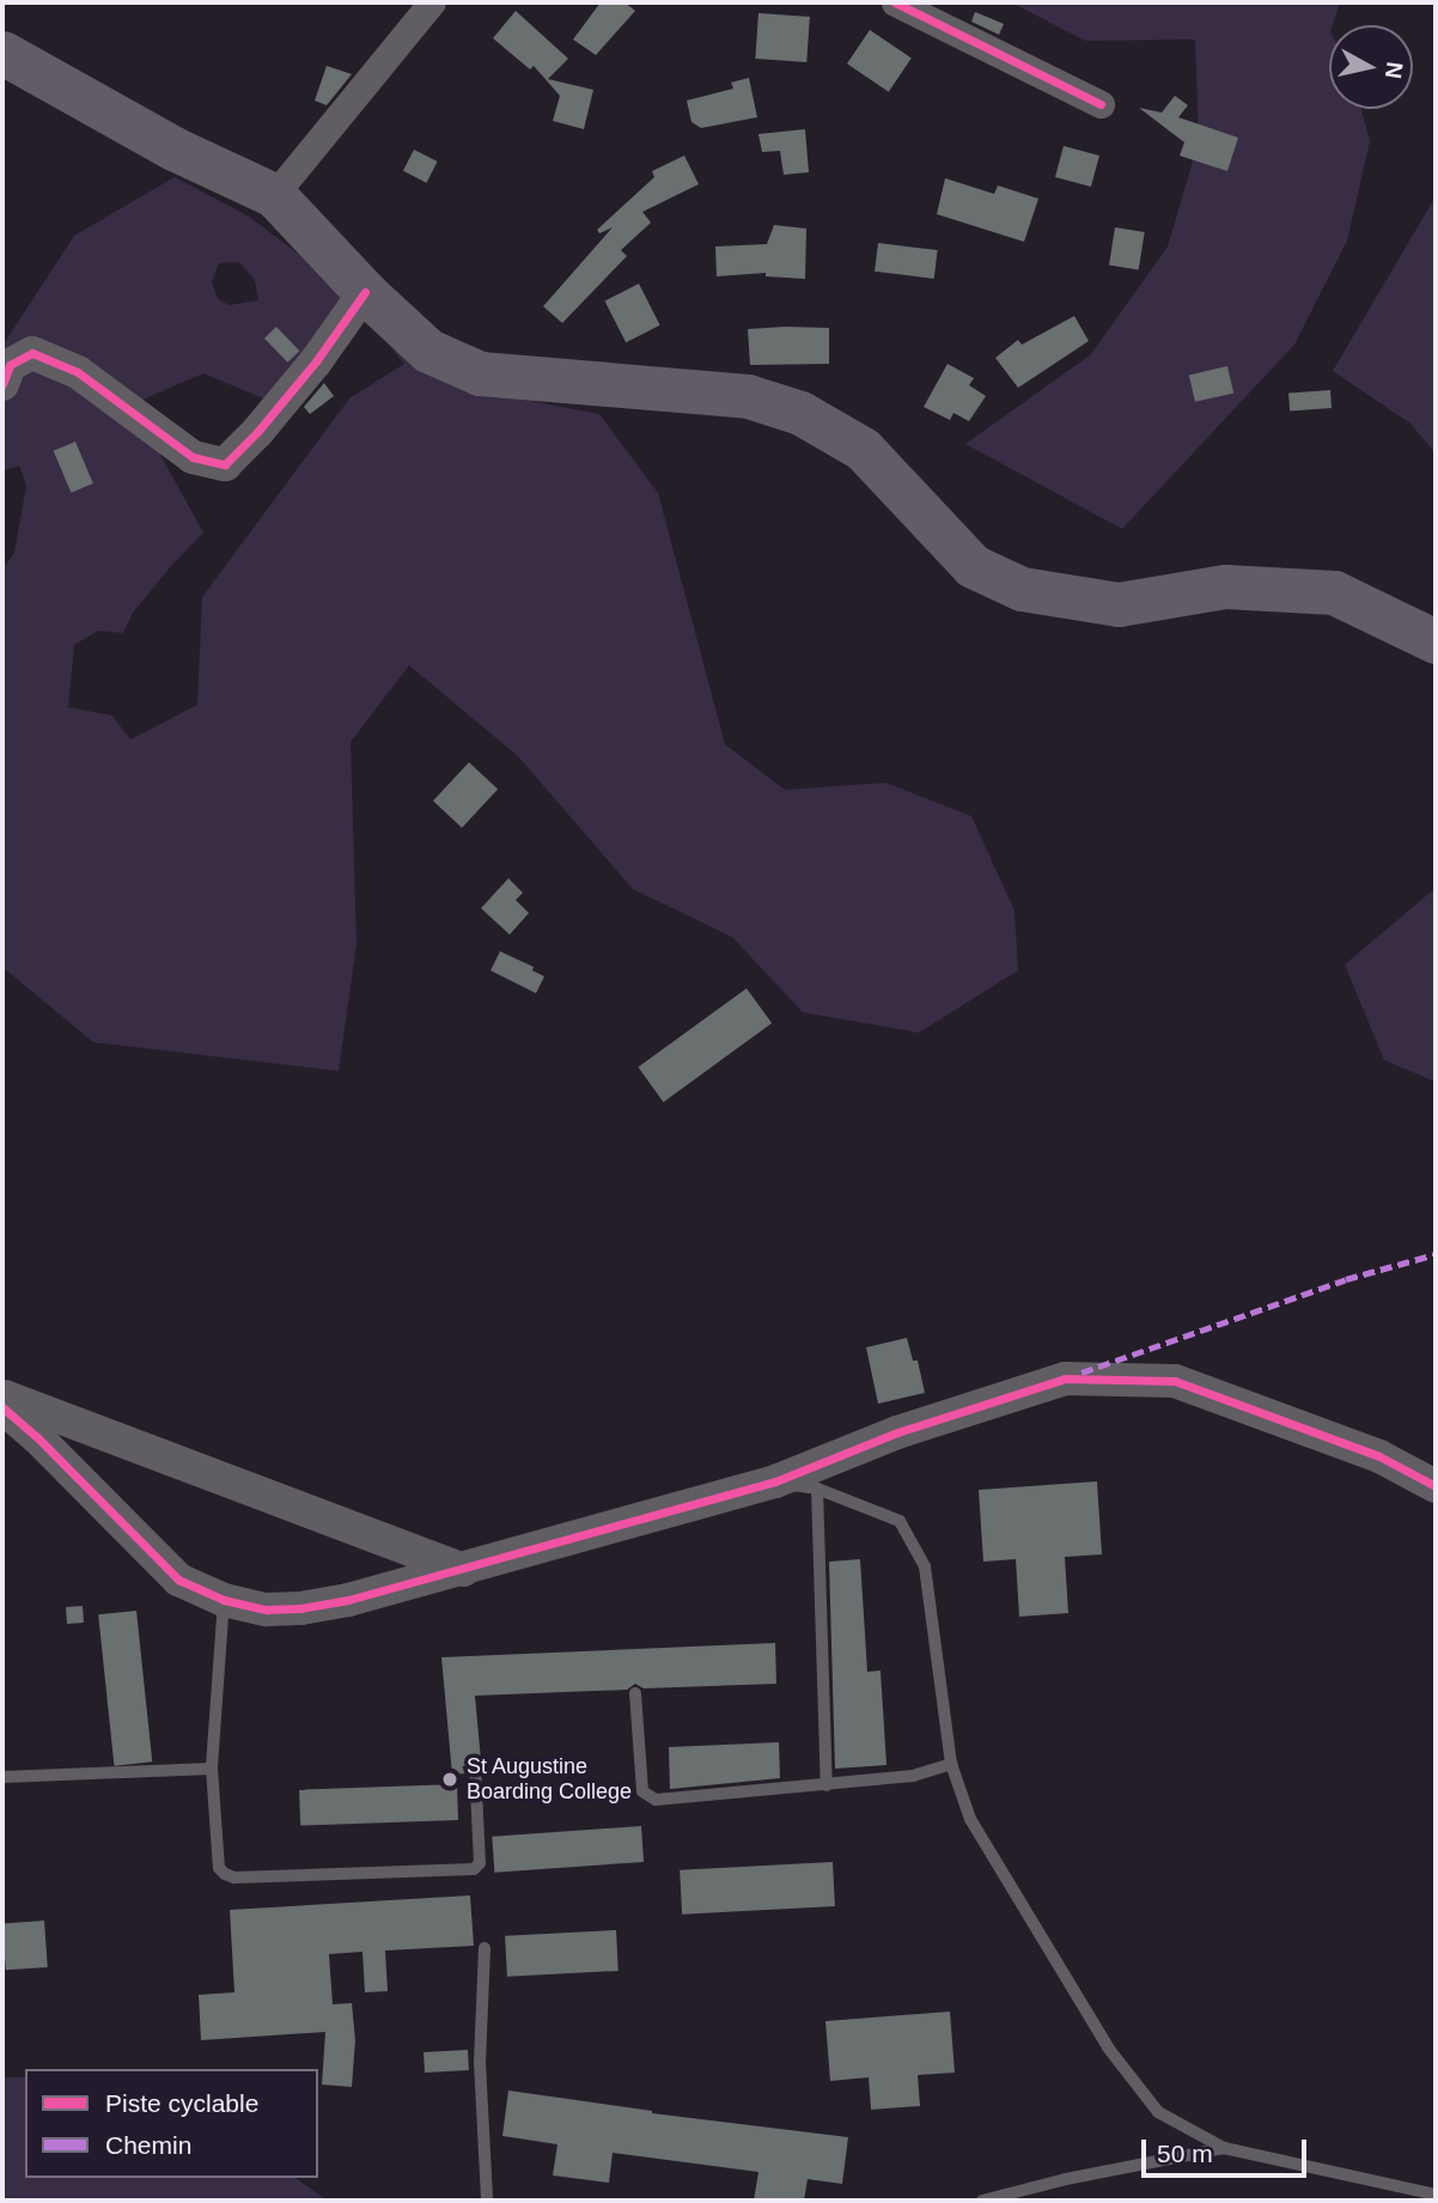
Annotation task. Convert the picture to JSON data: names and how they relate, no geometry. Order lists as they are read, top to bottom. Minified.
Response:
{"places":["St Augustine Boarding College"],"legend":["Piste cyclable","Chemin"],"scale_bar":"50 m","north":"right"}
